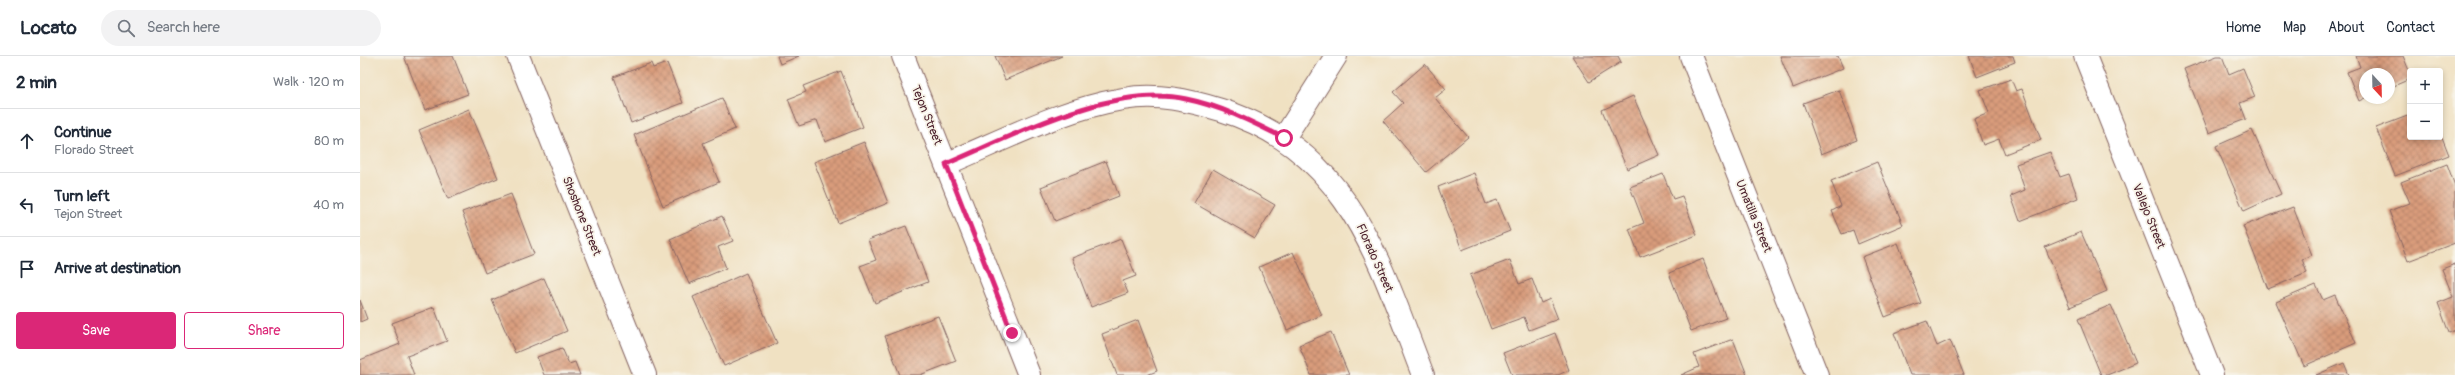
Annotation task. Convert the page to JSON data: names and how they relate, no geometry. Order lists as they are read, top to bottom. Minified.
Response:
{"streets":{"street":["Tejon Street","Shoshone Street","Umatilla Street","Vallejo Street","Florado Street"]},"crossings":[["Tejon Street","Florado Street"]],"north":"bottom","page":{"header":"Locato","search":"Search here","nav":["Home","Map","About","Contact"],"heading":["2 min","Walk · 120 m"],"map_buttons":["+","−"],"list":[["Continue","Florado Street","80 m"],["Turn left","Tejon Street","40 m"],"Arrive at destination"],"buttons":["Save","Share"]}}
